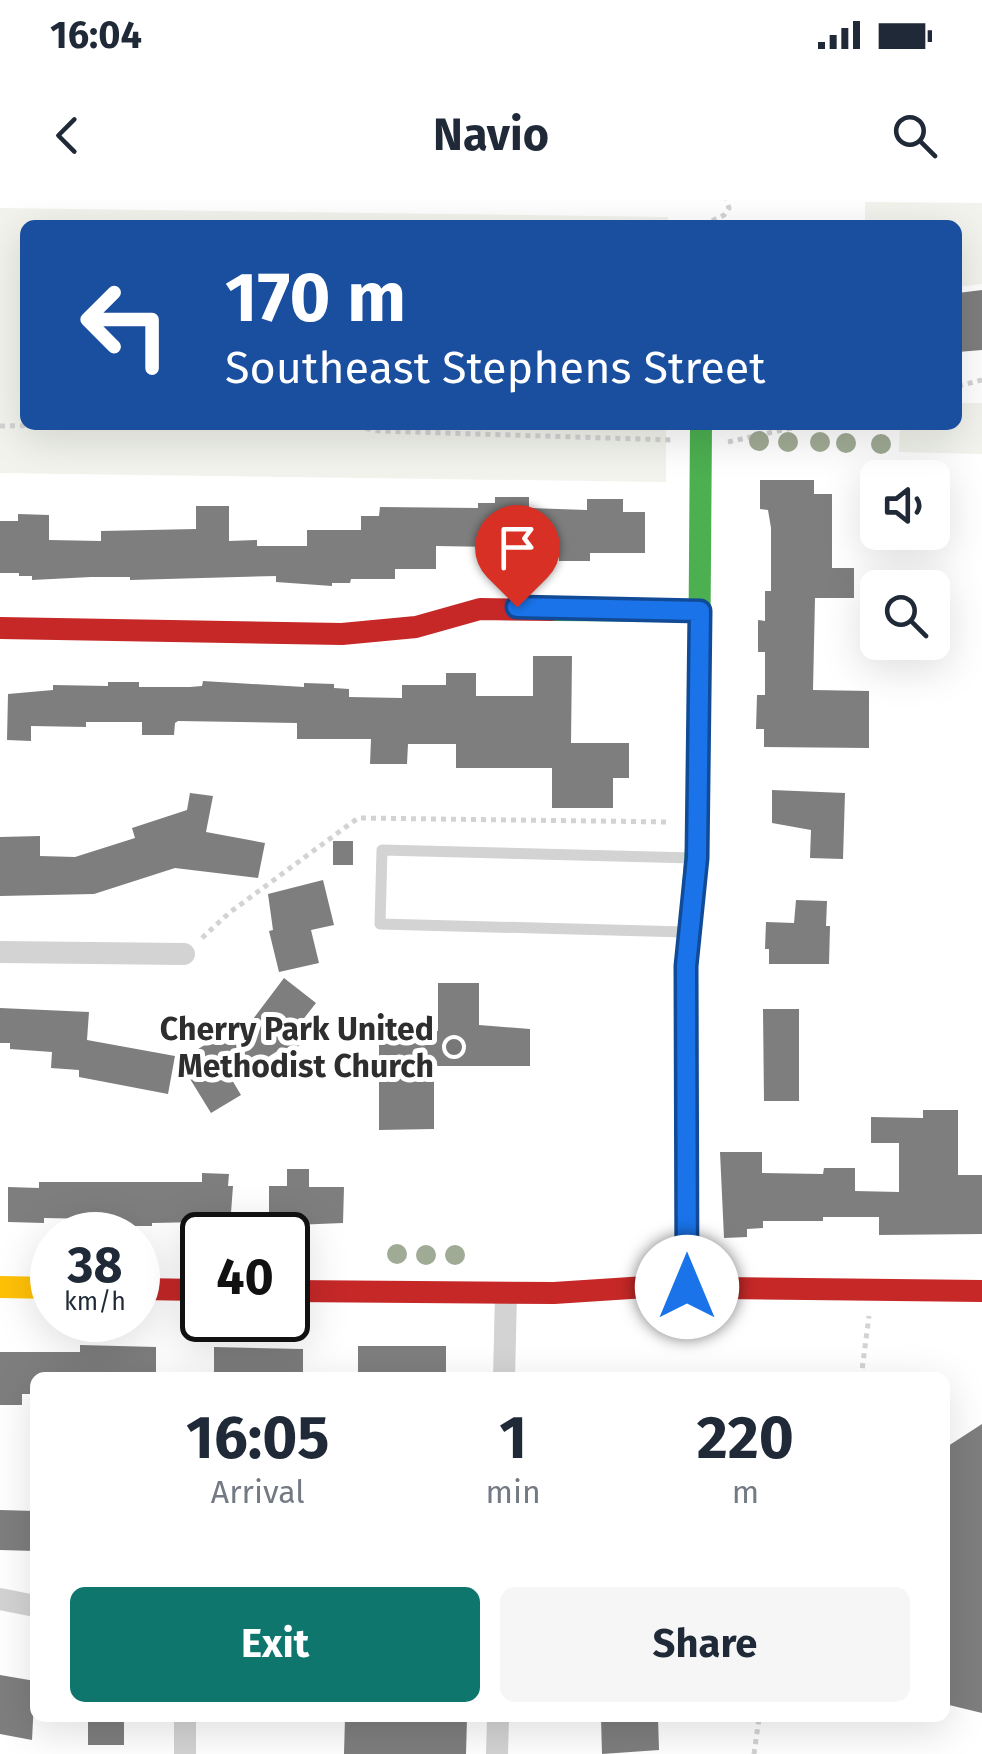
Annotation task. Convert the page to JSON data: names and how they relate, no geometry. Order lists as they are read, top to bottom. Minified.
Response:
{"places":["Cherry Park United Methodist Church"],"page":{"status":"16:04","header":"Navio","turn":["170 m","Southeast Stephens Street"],"speed":"38 km/h","limit":"40","eta":["16:05","Arrival","1","min","220","m"],"buttons":["Exit","Share"]}}
